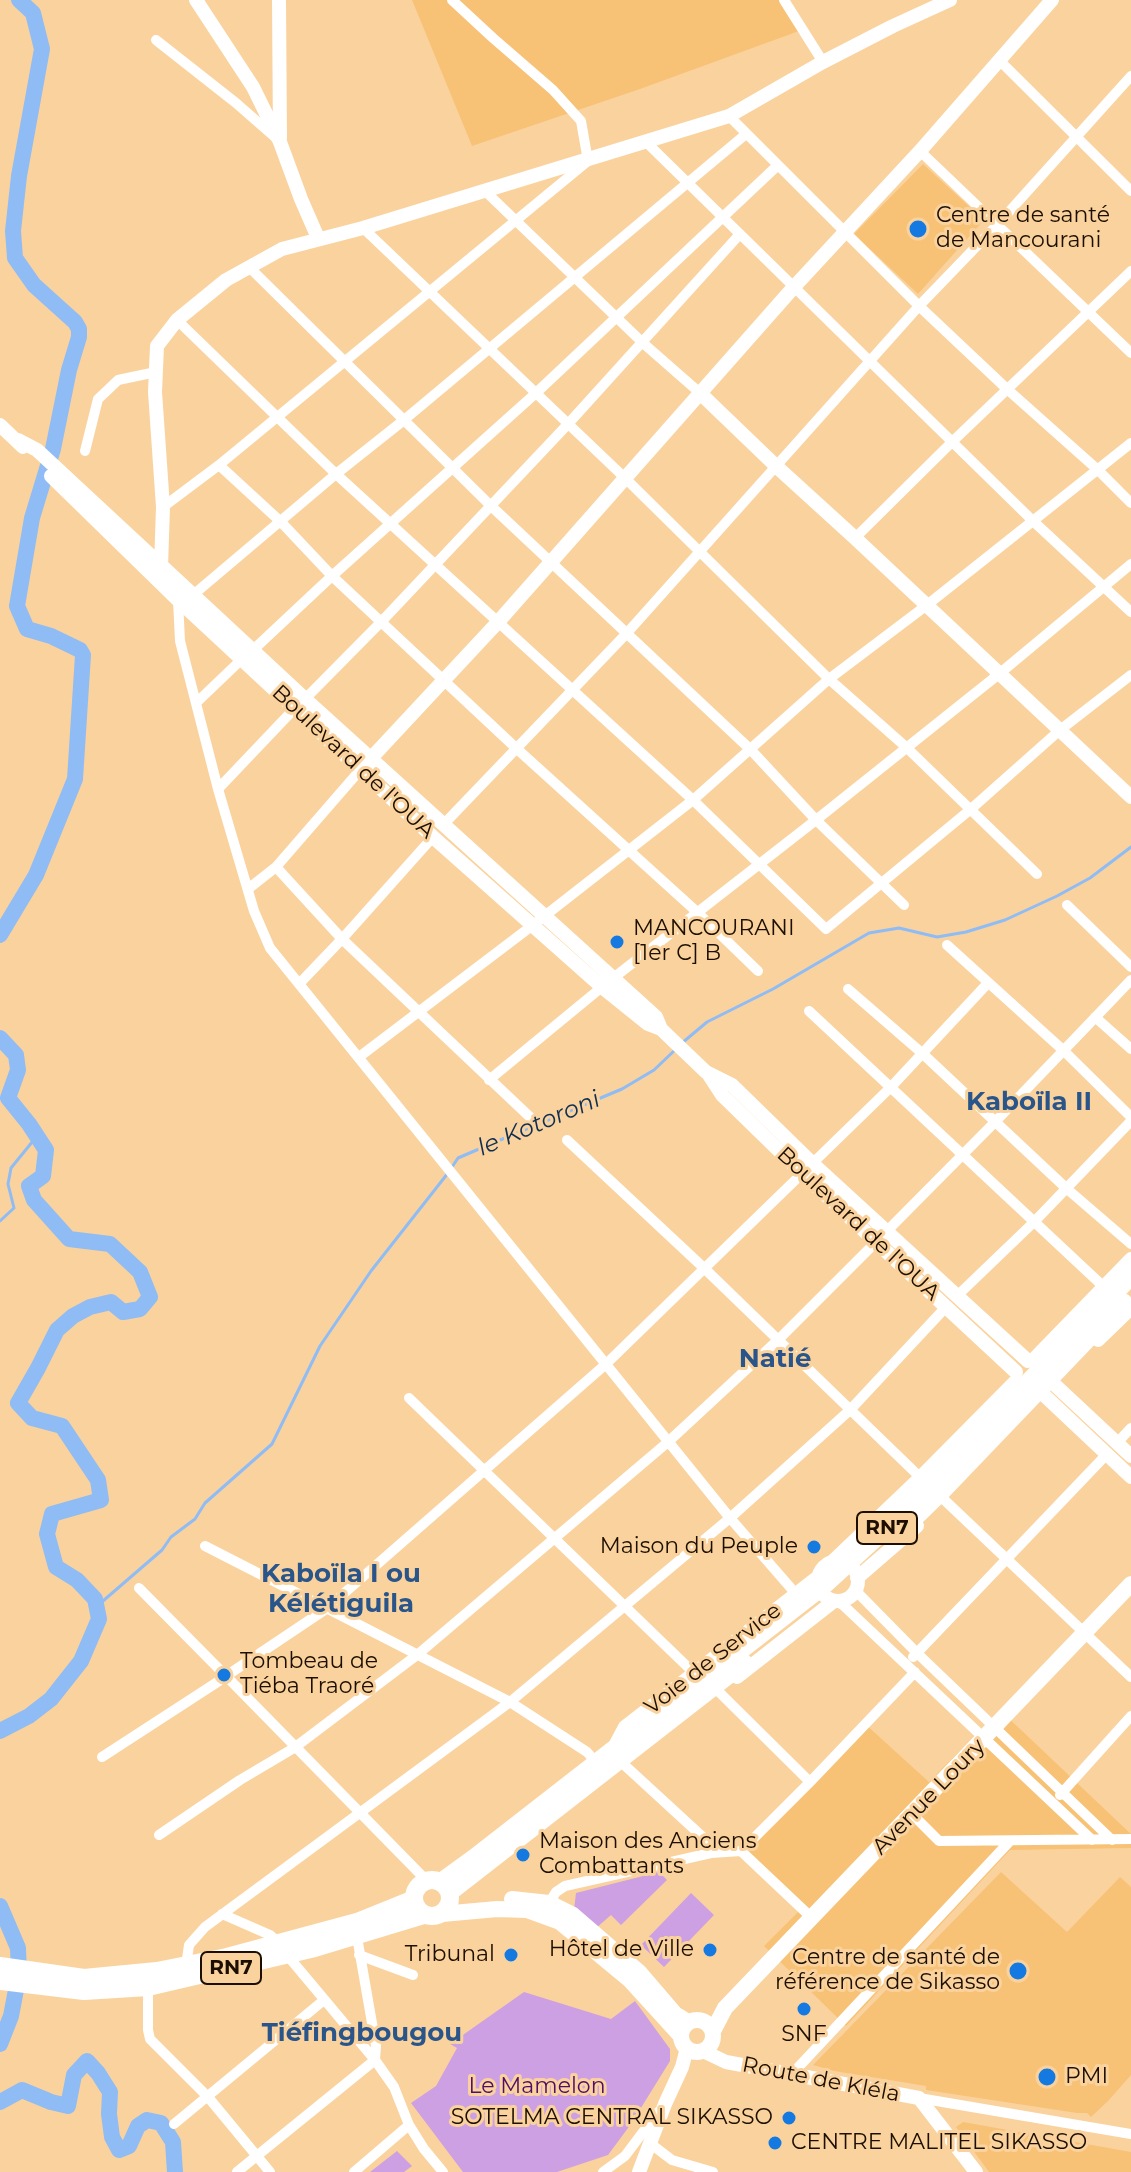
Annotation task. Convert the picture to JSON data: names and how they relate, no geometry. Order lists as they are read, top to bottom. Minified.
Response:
{"streets":{"highway":["RN7"],"main road":["Boulevard de l'OUA","Voie de Service","Avenue Loury","Route de Kléla"]},"crossings":[["RN7","Voie de Service"],["Avenue Loury","Route de Kléla"]],"districts":["Kaboïla II","Natié","Kaboïla I ou Kélétiguila","Tiéfingbougou"],"water":["le Kotoroni"],"parks":["Le Mamelon"],"places":["Centre de santé de Mancourani","MANCOURANI [1er C] B","Maison du Peuple","Tombeau de Tiéba Traoré","Maison des Anciens Combattants","Hôtel de Ville","Tribunal","Centre de santé de référence de Sikasso","SNF","PMI","SOTELMA CENTRAL SIKASSO","CENTRE MALITEL SIKASSO"]}
